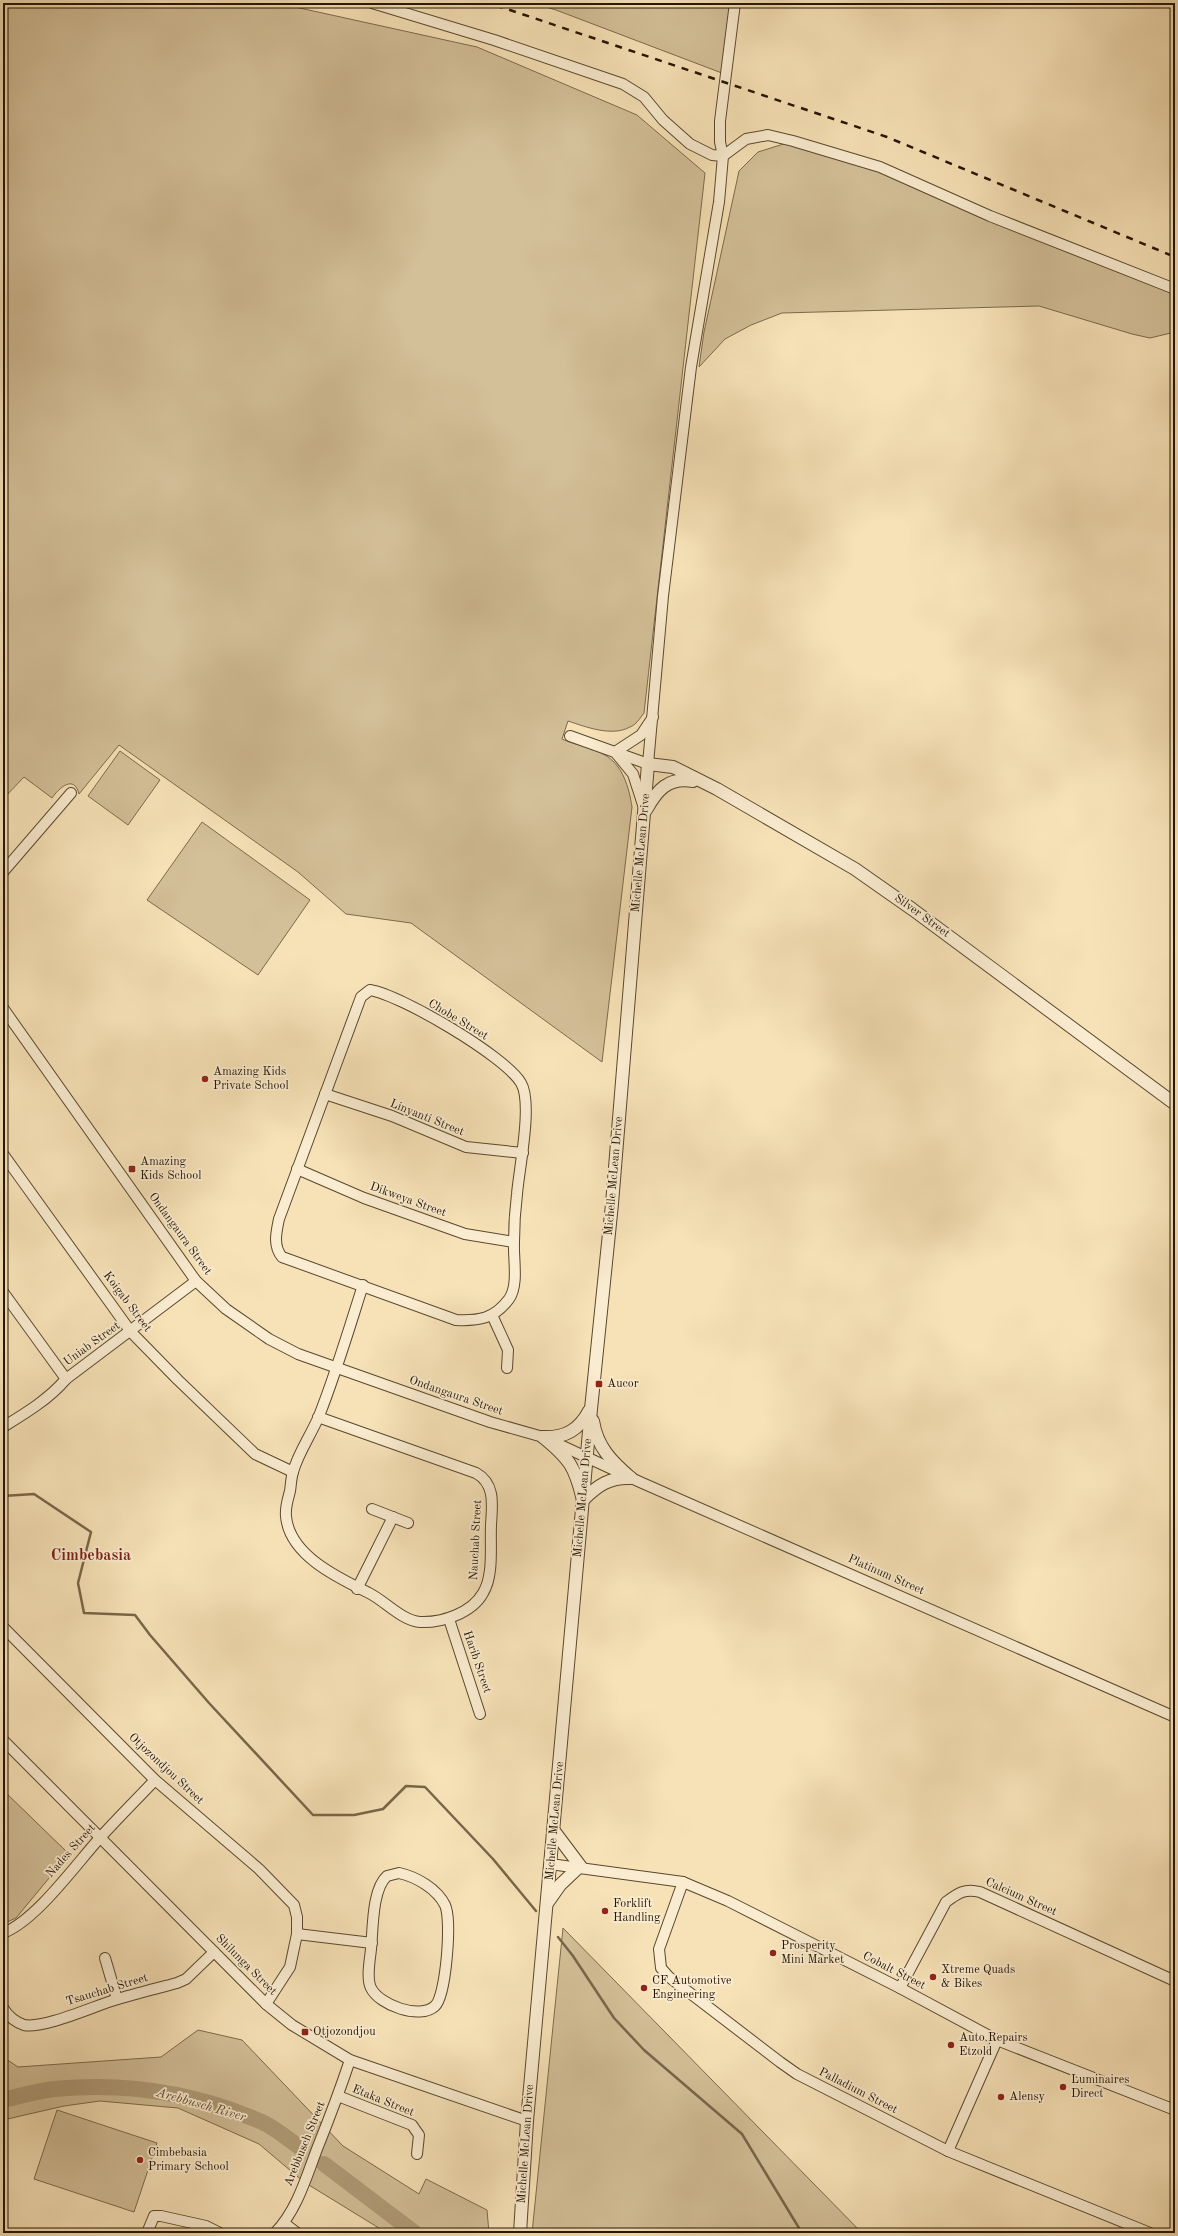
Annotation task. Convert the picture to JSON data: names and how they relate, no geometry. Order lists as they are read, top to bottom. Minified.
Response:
{"streets":{"street":["Michelle McLean Drive","Silver Street","Chobe Street","Linyanti Street","Dikweya Street","Ondangaura Street","Koigab Street","Uniab Street","Nauchab Street","Platinum Street","Harib Street","Otjozondjou Street","Nades Street","Calcium Street","Shilunga Street","Cobalt Street","Tsauchab Street","Palladium Street","Etaka Street","Arebbusch Street"]},"crossings":[["Michelle McLean Drive","Silver Street"],["Michelle McLean Drive","Ondangaura Street"],["Michelle McLean Drive","Platinum Street"],["Michelle McLean Drive","Shilunga Street"],["Michelle McLean Drive","Cobalt Street"],["Chobe Street","Linyanti Street"],["Chobe Street","Dikweya Street"],["Ondangaura Street","Uniab Street"],["Ondangaura Street","Nauchab Street"],["Ondangaura Street","Platinum Street"],["Koigab Street","Uniab Street"],["Koigab Street","Nauchab Street"],["Nauchab Street","Harib Street"],["Otjozondjou Street","Nades Street"],["Otjozondjou Street","Shilunga Street"],["Nades Street","Shilunga Street"],["Calcium Street","Cobalt Street"],["Shilunga Street","Tsauchab Street"],["Shilunga Street","Arebbusch Street"],["Cobalt Street","Palladium Street"],["Etaka Street","Arebbusch Street"]],"districts":["Cimbebasia"],"water":["Arebbusch River"],"places":{"other":["Amazing Kids Private School","Forklift Handling","Prosperity Mini Market","Xtreme Quads & Bikes","CF Automotive Engineering","Auto Repairs Etzold","Luminaires Direct","Alensy","Cimbebasia Primary School"],"transit":["Amazing Kids School","Aucor","Otjozondjou"]}}
